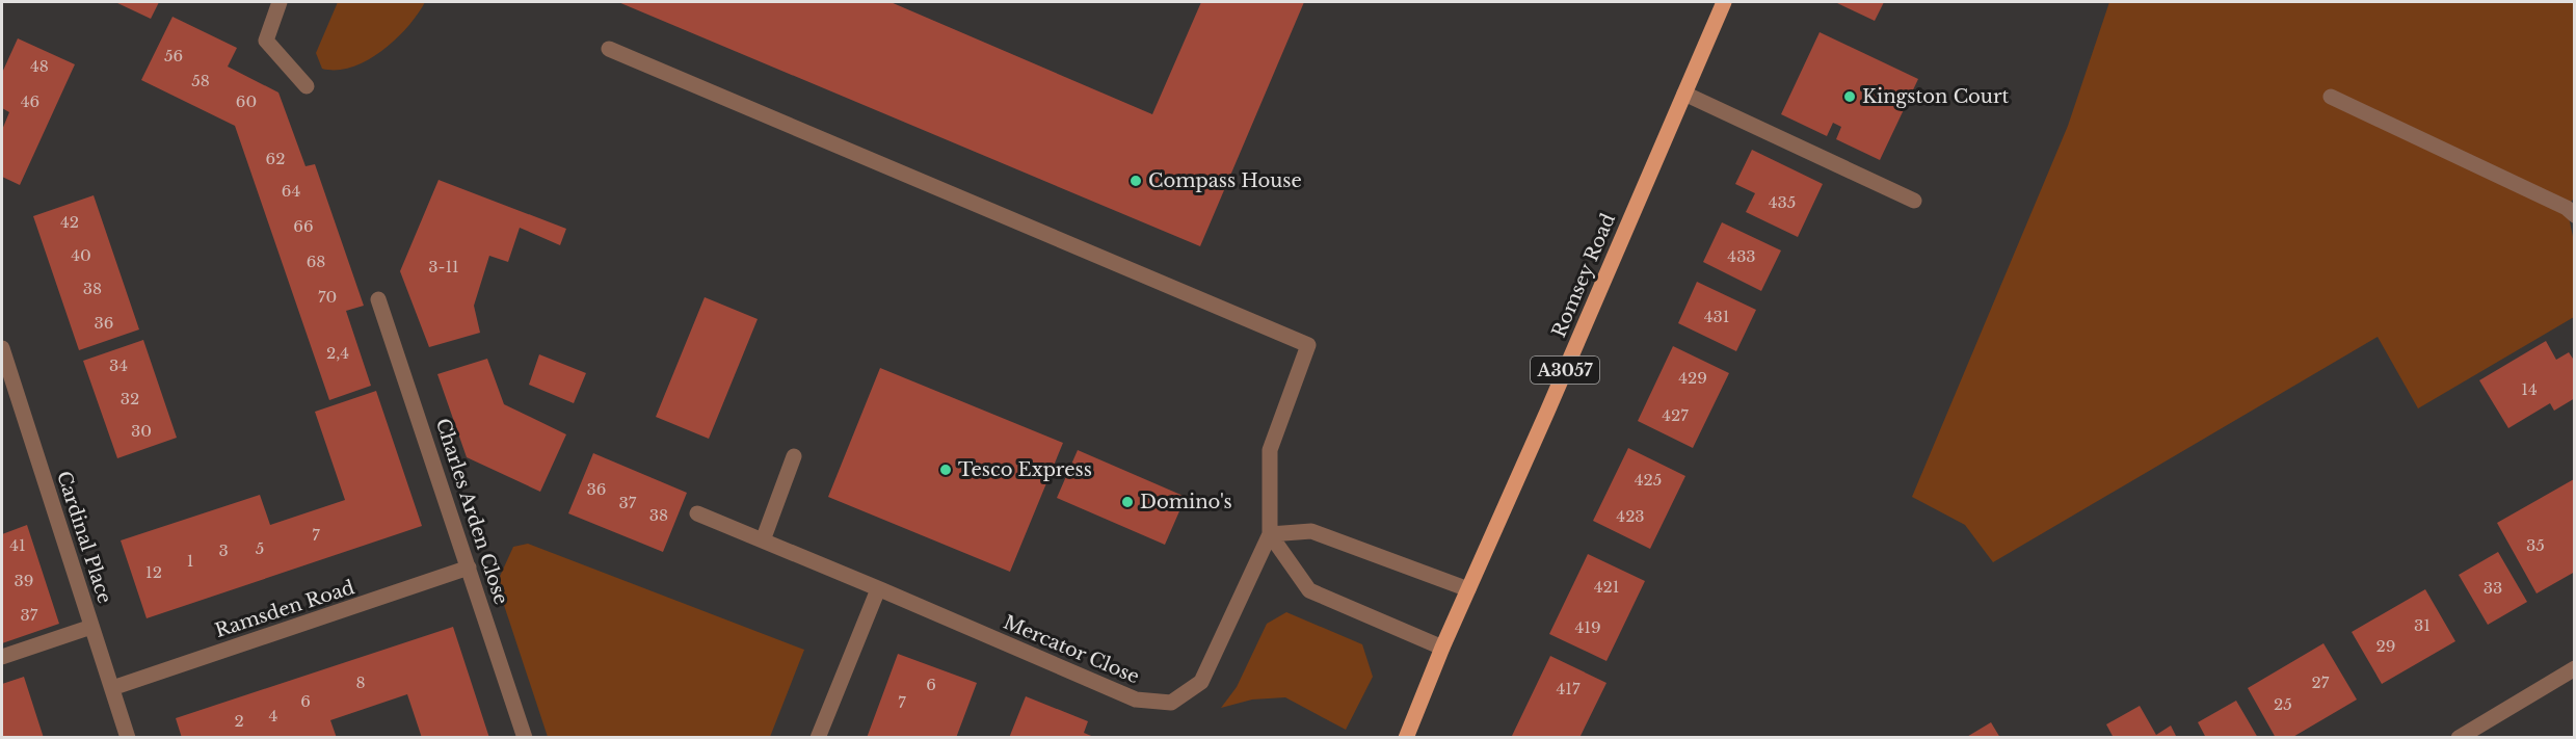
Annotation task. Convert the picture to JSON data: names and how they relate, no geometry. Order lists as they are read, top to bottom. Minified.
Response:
{"streets":{"main road":["Romsey Road","A3057"],"street":["Charles Arden Close","Cardinal Place","Ramsden Road","Mercator Close"]},"crossings":[["Charles Arden Close","Ramsden Road"],["Cardinal Place","Ramsden Road"]],"places":["Kingston Court","Compass House","Tesco Express","Domino's"],"house_numbers":["56","48","58","46","60","62","64","435","42","66","40","433","68","3-11","38","70","431","36","2,4","34","429","14","32","427","30","425","36","37","38","423","7","41","35","5","3","1","12","39","421","33","37","31","419","29","8","27","6","417","6","7","25","4","2"]}
